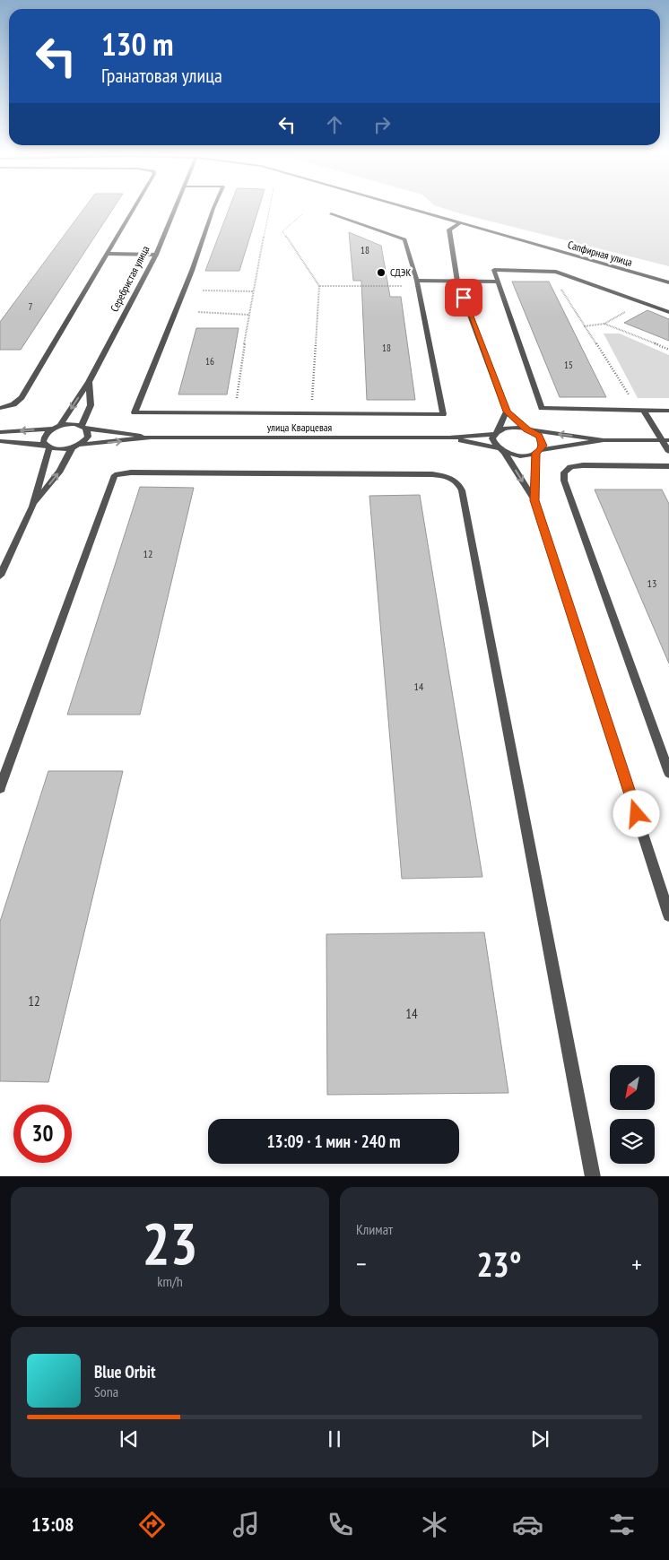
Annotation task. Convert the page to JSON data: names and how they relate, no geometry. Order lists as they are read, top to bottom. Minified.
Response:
{"streets":{"street":["Сапфирная улица","Серебристая улица","улица Кварцевая"]},"places":["СДЭК"],"house_numbers":["18","7","18","16","15","12","13","14","12","14"],"north":"bottom left","page":{"turn":["130 m","Гранатовая улица"],"limit":"30","trip":"13:09 · 1 мин · 240 m","tile":[["23","km/h"],"Климат"],"heat":["−","23°","+"],"song":["Blue Orbit","Sona"],"tabs":"13:08"}}
